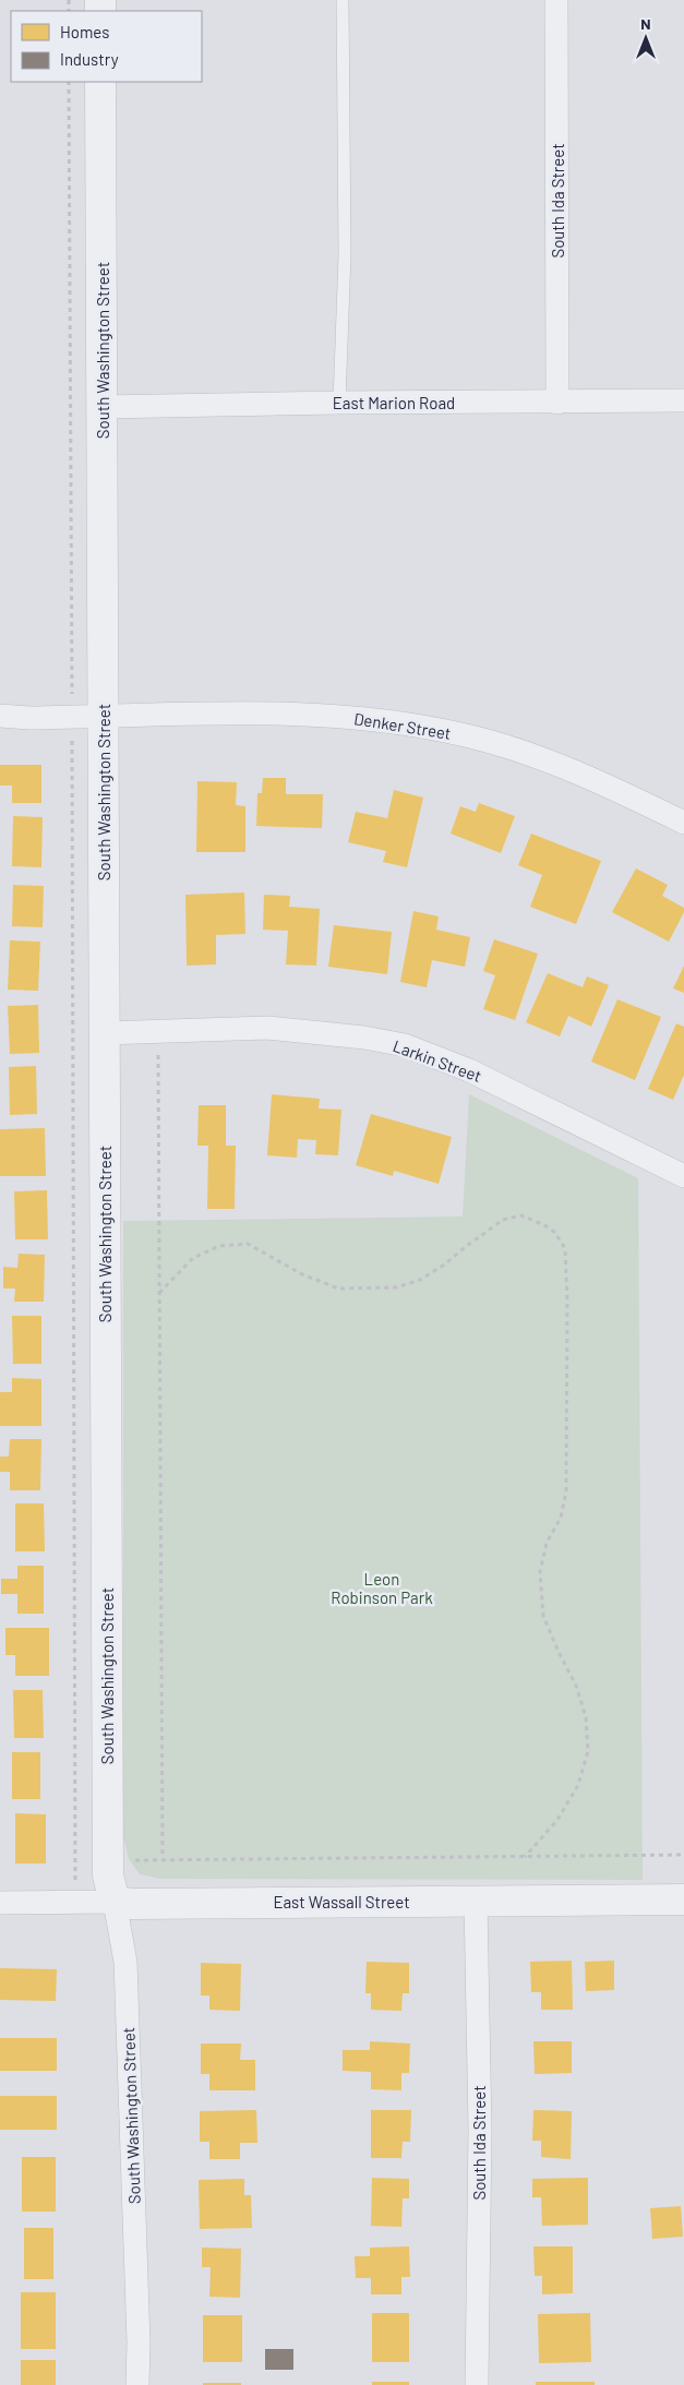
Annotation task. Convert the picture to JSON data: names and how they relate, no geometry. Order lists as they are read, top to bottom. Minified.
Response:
{"streets":{"street":["South Ida Street","South Washington Street","East Marion Road","Denker Street","Larkin Street","East Wassall Street"]},"crossings":[["South Ida Street","East Marion Road"],["South Ida Street","East Wassall Street"],["South Washington Street","East Marion Road"],["South Washington Street","Denker Street"],["South Washington Street","Larkin Street"],["South Washington Street","East Wassall Street"]],"parks":["Leon Robinson Park"],"legend":["Homes","Industry"],"north":"top"}
